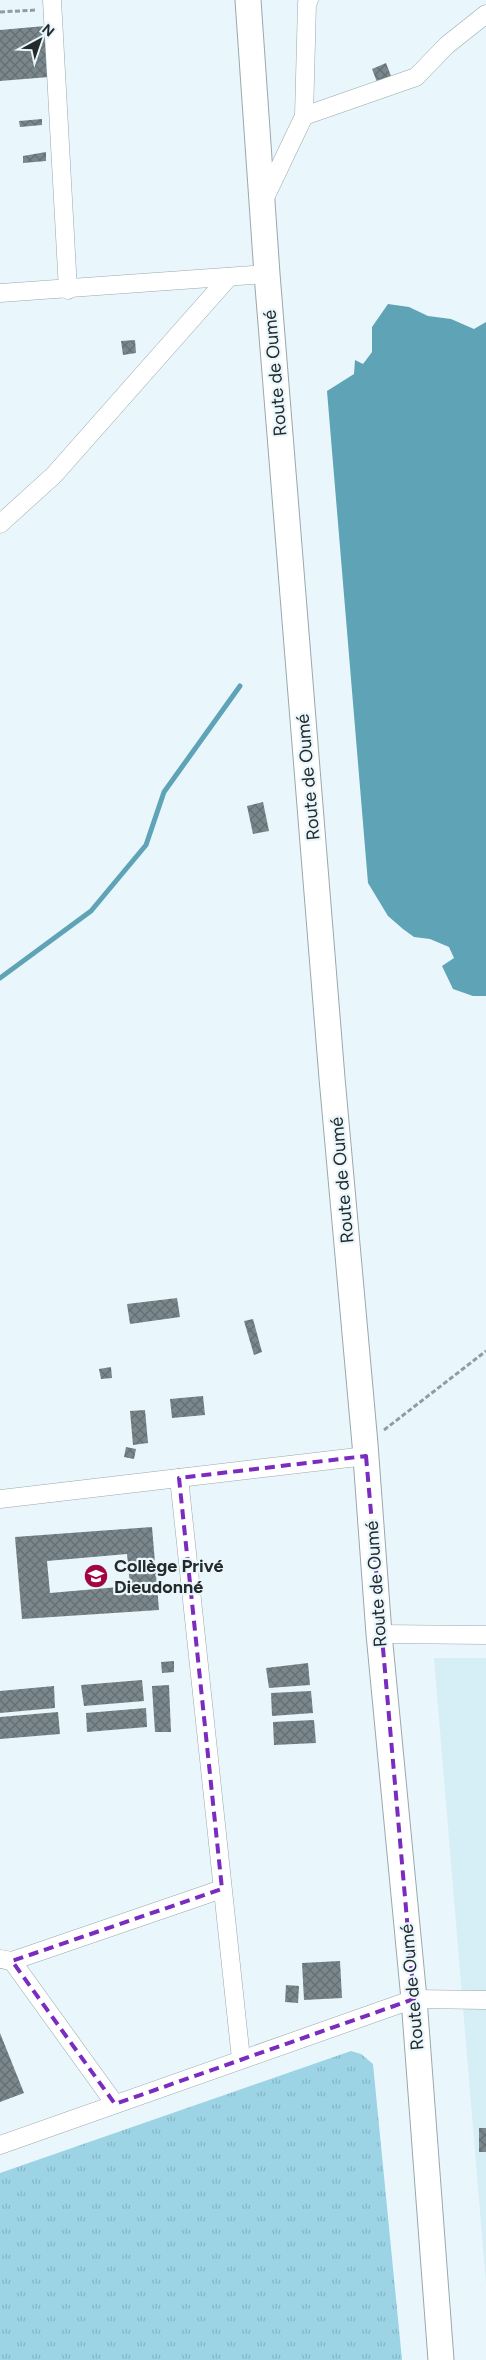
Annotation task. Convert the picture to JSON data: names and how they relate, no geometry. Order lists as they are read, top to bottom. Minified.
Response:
{"streets":{"main road":["Route de Oumé"]},"places":{"school or university":["Collège Privé Dieudonné"]},"north":"top right"}
